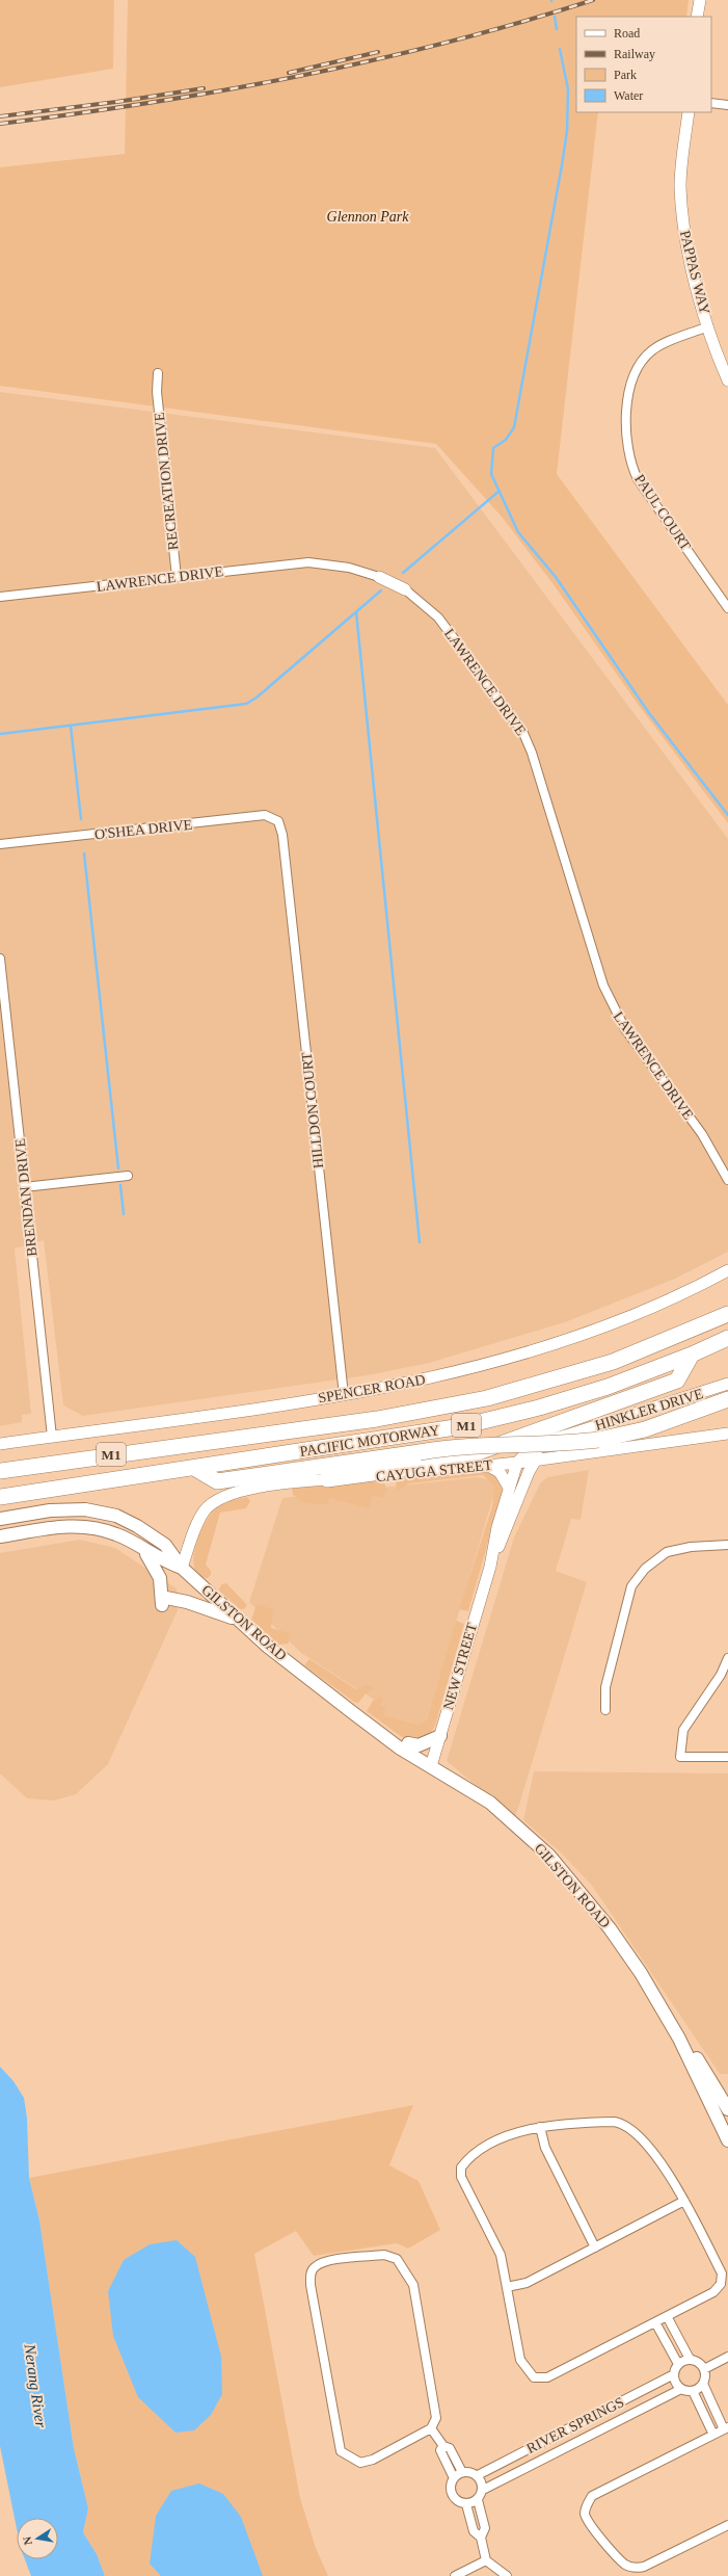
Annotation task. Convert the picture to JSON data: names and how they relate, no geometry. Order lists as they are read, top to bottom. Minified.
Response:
{"streets":{"highway":["M1","PACIFIC MOTORWAY"],"main road":["GILSTON ROAD"],"street":["PAPPAS WAY","RECREATION DRIVE","PAUL COURT","LAWRENCE DRIVE","O'SHEA DRIVE","HILLDON COURT","BRENDAN DRIVE","SPENCER ROAD","HINKLER DRIVE","CAYUGA STREET","NEW STREET","RIVER SPRINGS"]},"crossings":[["PAPPAS WAY","PAUL COURT"],["RECREATION DRIVE","LAWRENCE DRIVE"],["O'SHEA DRIVE","HILLDON COURT"],["HILLDON COURT","SPENCER ROAD"],["BRENDAN DRIVE","SPENCER ROAD"],["HINKLER DRIVE","CAYUGA STREET"],["HINKLER DRIVE","NEW STREET"],["CAYUGA STREET","GILSTON ROAD"],["CAYUGA STREET","NEW STREET"],["GILSTON ROAD","NEW STREET"]],"water":["Nerang River"],"parks":["Glennon Park"],"legend":["Road","Railway","Park","Water"],"north":"left"}
